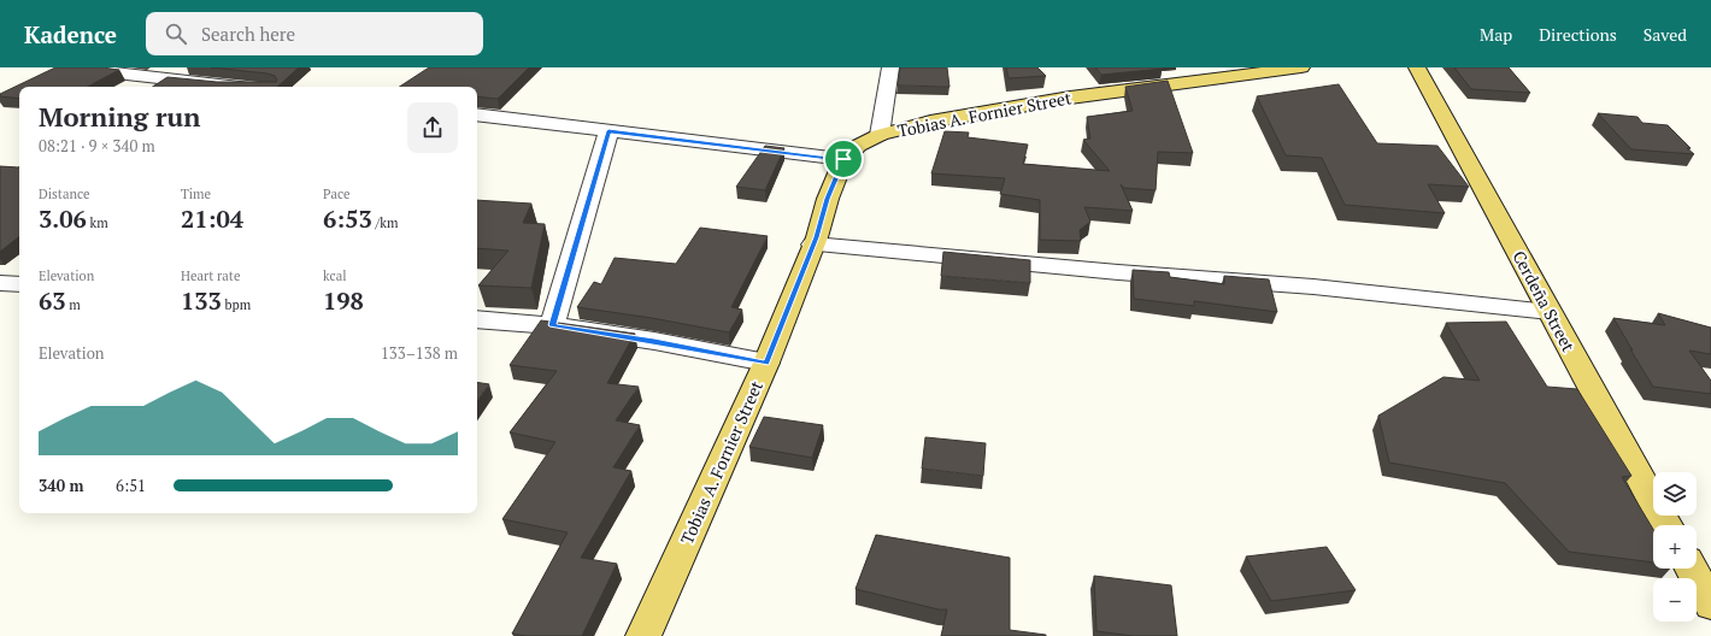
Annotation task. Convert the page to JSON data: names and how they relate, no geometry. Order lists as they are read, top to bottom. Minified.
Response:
{"streets":{"main road":["Tobias A. Fornier Street","Cerdeña Street"]},"page":{"header":"Kadence","search":"Search here","nav":["Map","Directions","Saved"],"heading":["Morning run","08:21 · 9 × 340 m"],"stats":[["Distance","3.06 km"],["Time","21:04"],["Pace","6:53 /km"],["Elevation","63 m"],["Heart rate","133 bpm"],["kcal","198"]],"chart":["Elevation","133–138 m"],"list":[{"name":"340 m","note":"6:51"}],"map_buttons":["+","−"]}}
